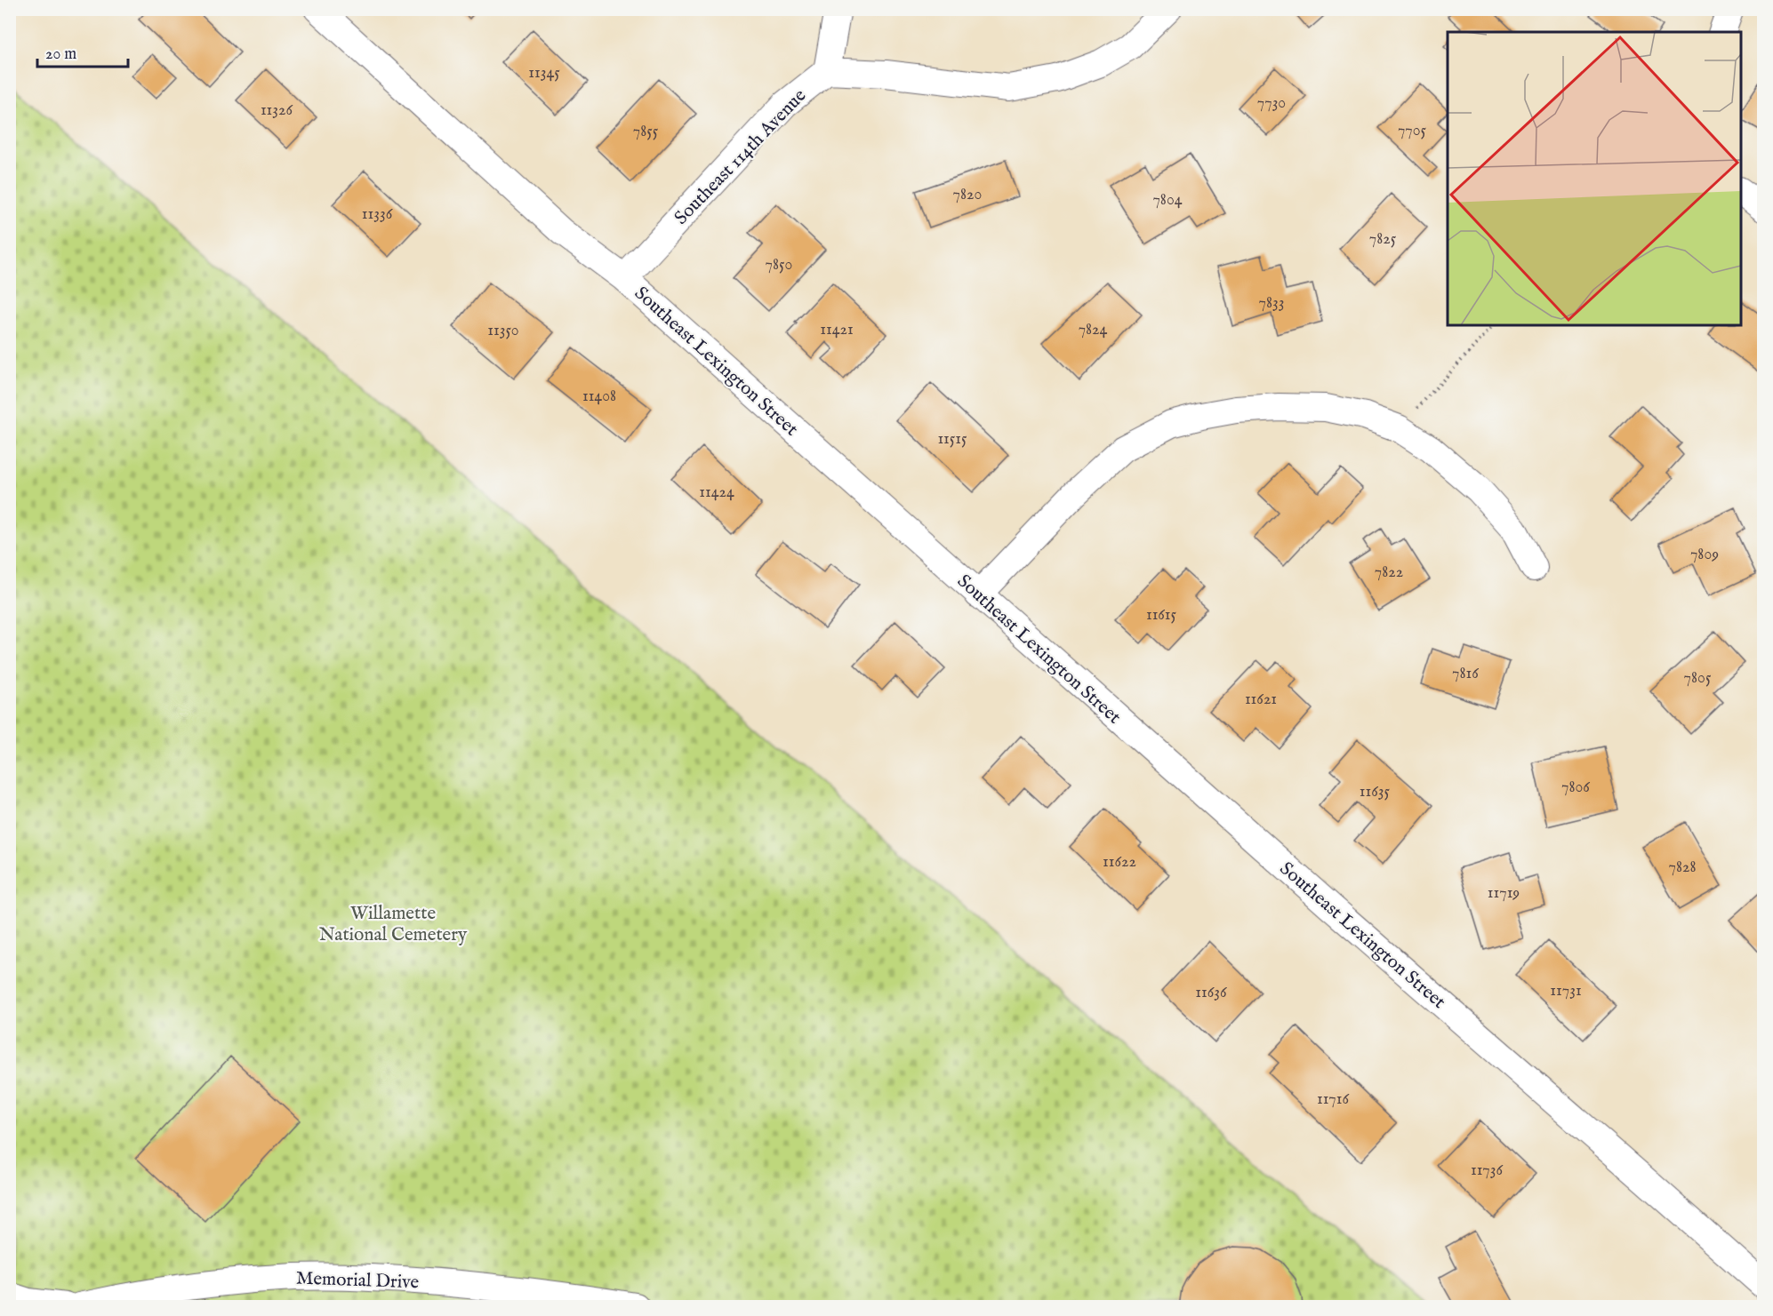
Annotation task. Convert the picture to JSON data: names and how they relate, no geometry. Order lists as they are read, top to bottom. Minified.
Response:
{"streets":{"street":["Southeast 114th Avenue","Southeast Lexington Street","Memorial Drive"]},"crossings":[["Southeast 114th Avenue","Southeast Lexington Street"]],"parks":["Willamette National Cemetery"],"house_numbers":["11345","7730","11326","7705","7855","7820","7804","11336","7825","7850","7833","11421","7824","11350","11408","11515","11424","7809","7822","11615","7816","7805","11621","7806","11635","11622","7828","11719","11731","11636","11716","11736"],"scale_bar":"20 m"}
